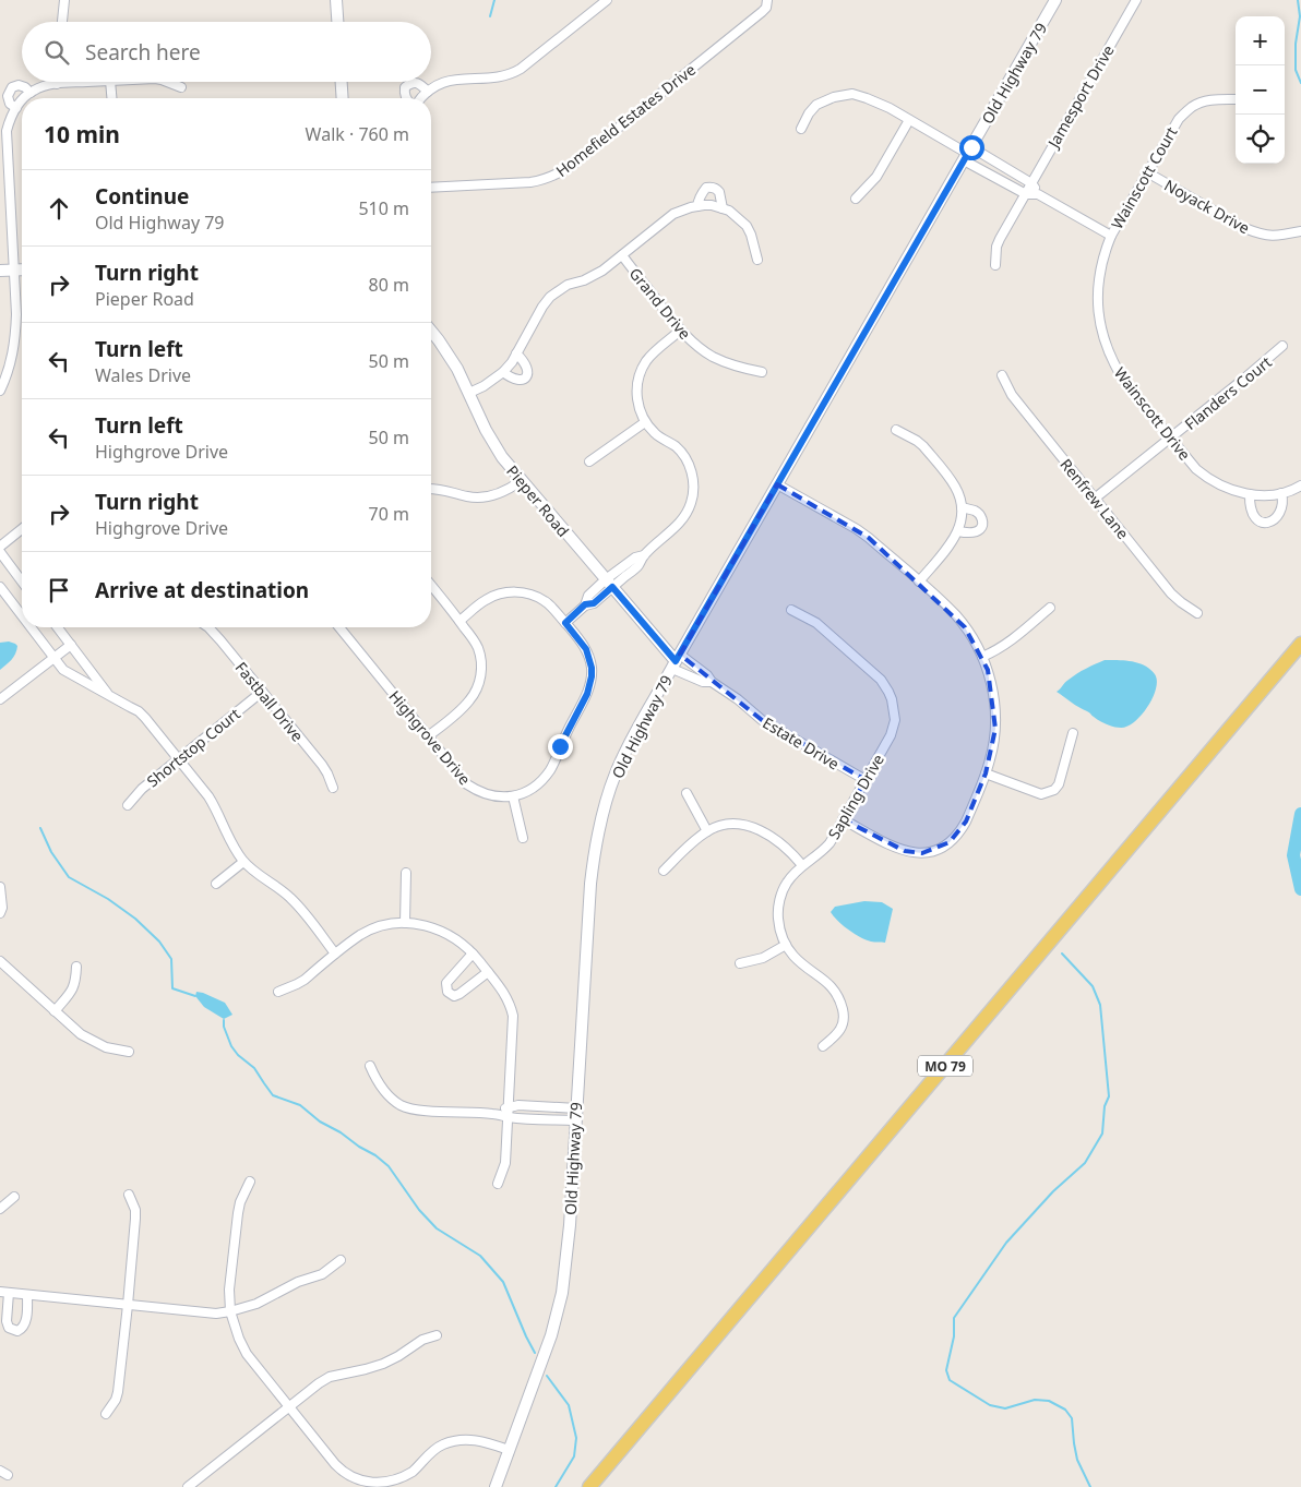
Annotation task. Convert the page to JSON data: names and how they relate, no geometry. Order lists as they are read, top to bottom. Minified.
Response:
{"streets":{"main road":["MO 79"],"street":["Old Highway 79","Jamesport Drive","Homefield Estates Drive","Wainscott Court","Noyack Drive","Grand Drive","Flanders Court","Wainscott Drive","Renfrew Lane","Pieper Road","Fastball Drive","Highgrove Drive","Estate Drive","Shortstop Court","Sapling Drive"]},"crossings":[["Old Highway 79","Pieper Road"],["Old Highway 79","Estate Drive"],["Wainscott Court","Noyack Drive"],["Wainscott Court","Wainscott Drive"],["Flanders Court","Wainscott Drive"],["Flanders Court","Renfrew Lane"],["Pieper Road","Estate Drive"],["Fastball Drive","Shortstop Court"],["Estate Drive","Sapling Drive"]],"page":{"map_buttons":["+","−"],"search":"Search here","heading":["10 min","Walk · 760 m"],"list":[["Continue","Old Highway 79","510 m"],["Turn right","Pieper Road","80 m"],["Turn left","Wales Drive","50 m"],["Turn left","Highgrove Drive","50 m"],["Turn right","Highgrove Drive","70 m"],"Arrive at destination"]}}
